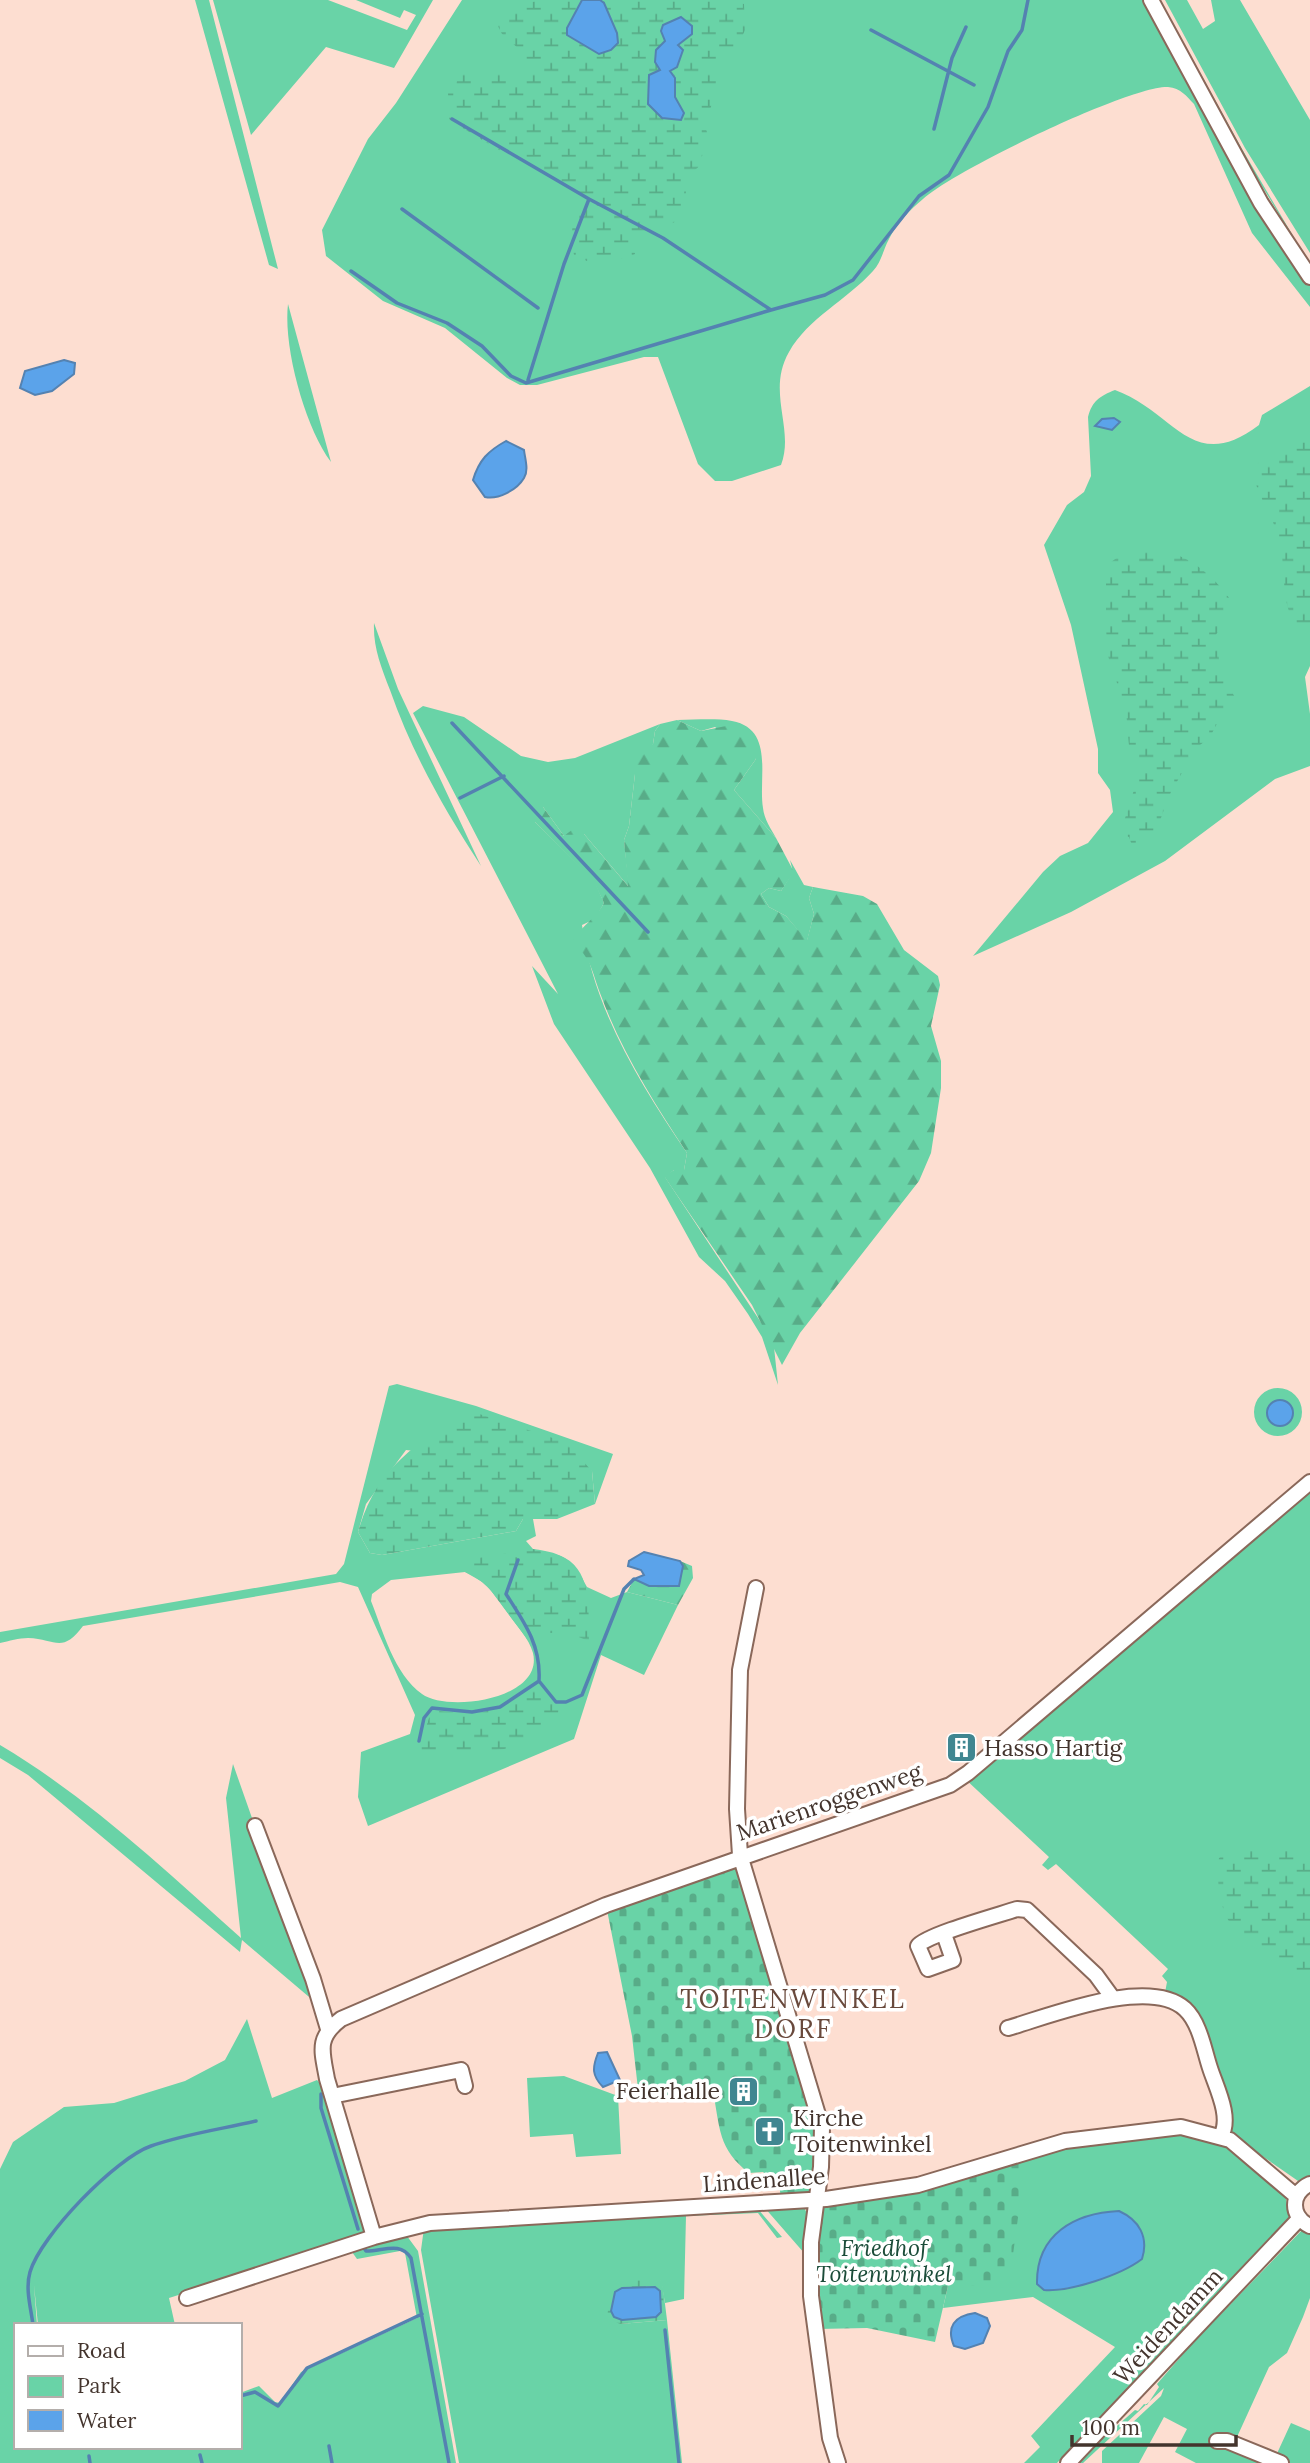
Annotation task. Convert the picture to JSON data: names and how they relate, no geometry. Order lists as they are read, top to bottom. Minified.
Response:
{"streets":{"street":["Marienroggenweg","Lindenallee","Weidendamm"]},"districts":["TOITENWINKEL DORF"],"parks":["Friedhof Toitenwinkel"],"places":{"building":["Hasso Hartig","Feierhalle"],"church":["Kirche Toitenwinkel"]},"legend":["Road","Park","Water"],"scale_bar":"100 m"}
